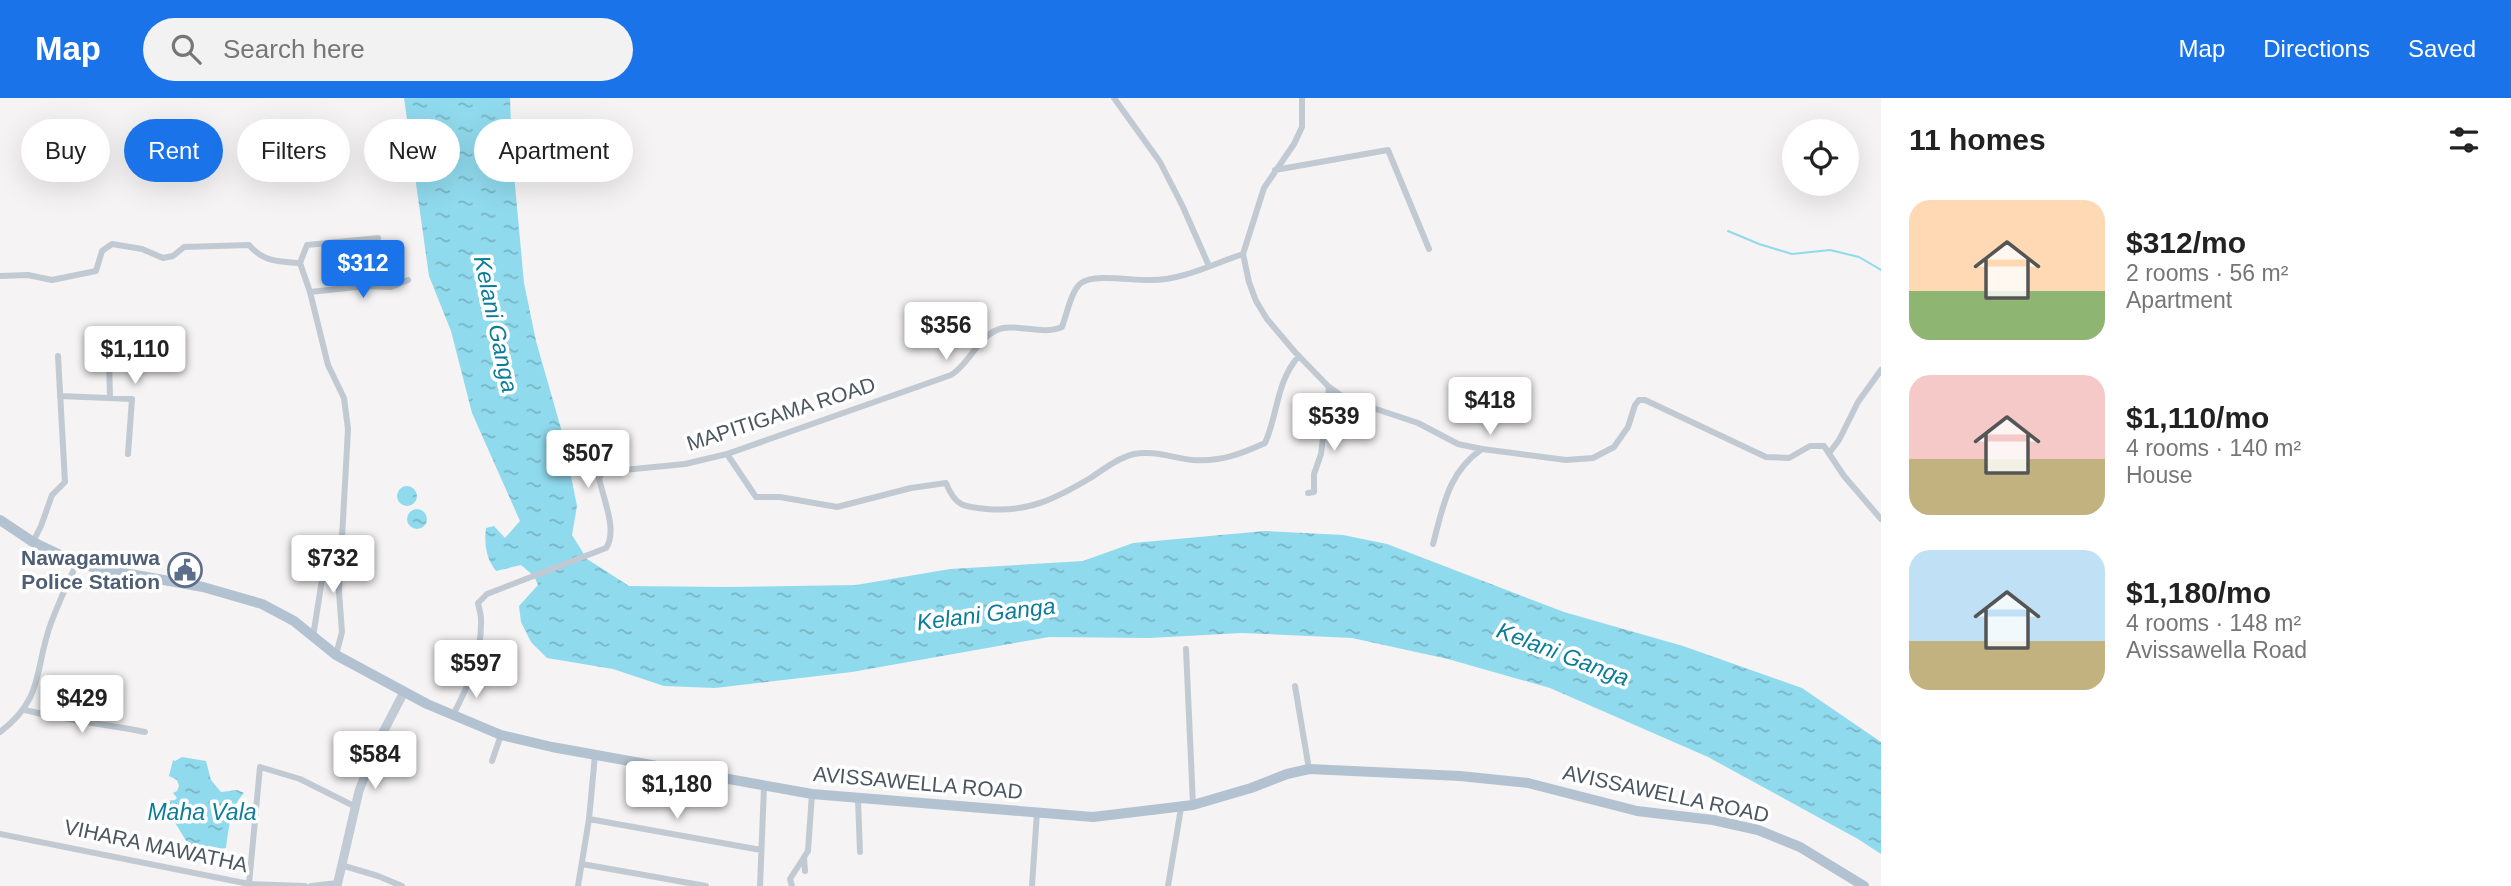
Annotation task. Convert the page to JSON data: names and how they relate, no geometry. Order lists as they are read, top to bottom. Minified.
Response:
{"streets":{"main road":["AVISSAWELLA ROAD"],"street":["MAPITIGAMA ROAD","VIHARA MAWATHA"]},"crossings":[["MAPITIGAMA ROAD","AVISSAWELLA ROAD"]],"water":["Kelani Ganga","Maha Vala"],"places":{"public building":["Nawagamuwa Police Station"]},"page":{"header":"Map","search":"Search here","nav":["Map","Directions","Saved"],"heading":"11 homes","chip":["Buy","Rent","Filters","New","Apartment"],"list":[{"name":"$312/mo","note":"2 rooms · 56 m² · Apartment"},{"name":"$1,110/mo","note":"4 rooms · 140 m² · House"},{"name":"$1,180/mo","note":"4 rooms · 148 m² · Avissawella Road"}],"price":["$312","$356","$1,110","$418","$539","$507","$732","$597","$429","$584","$1,180"]}}
